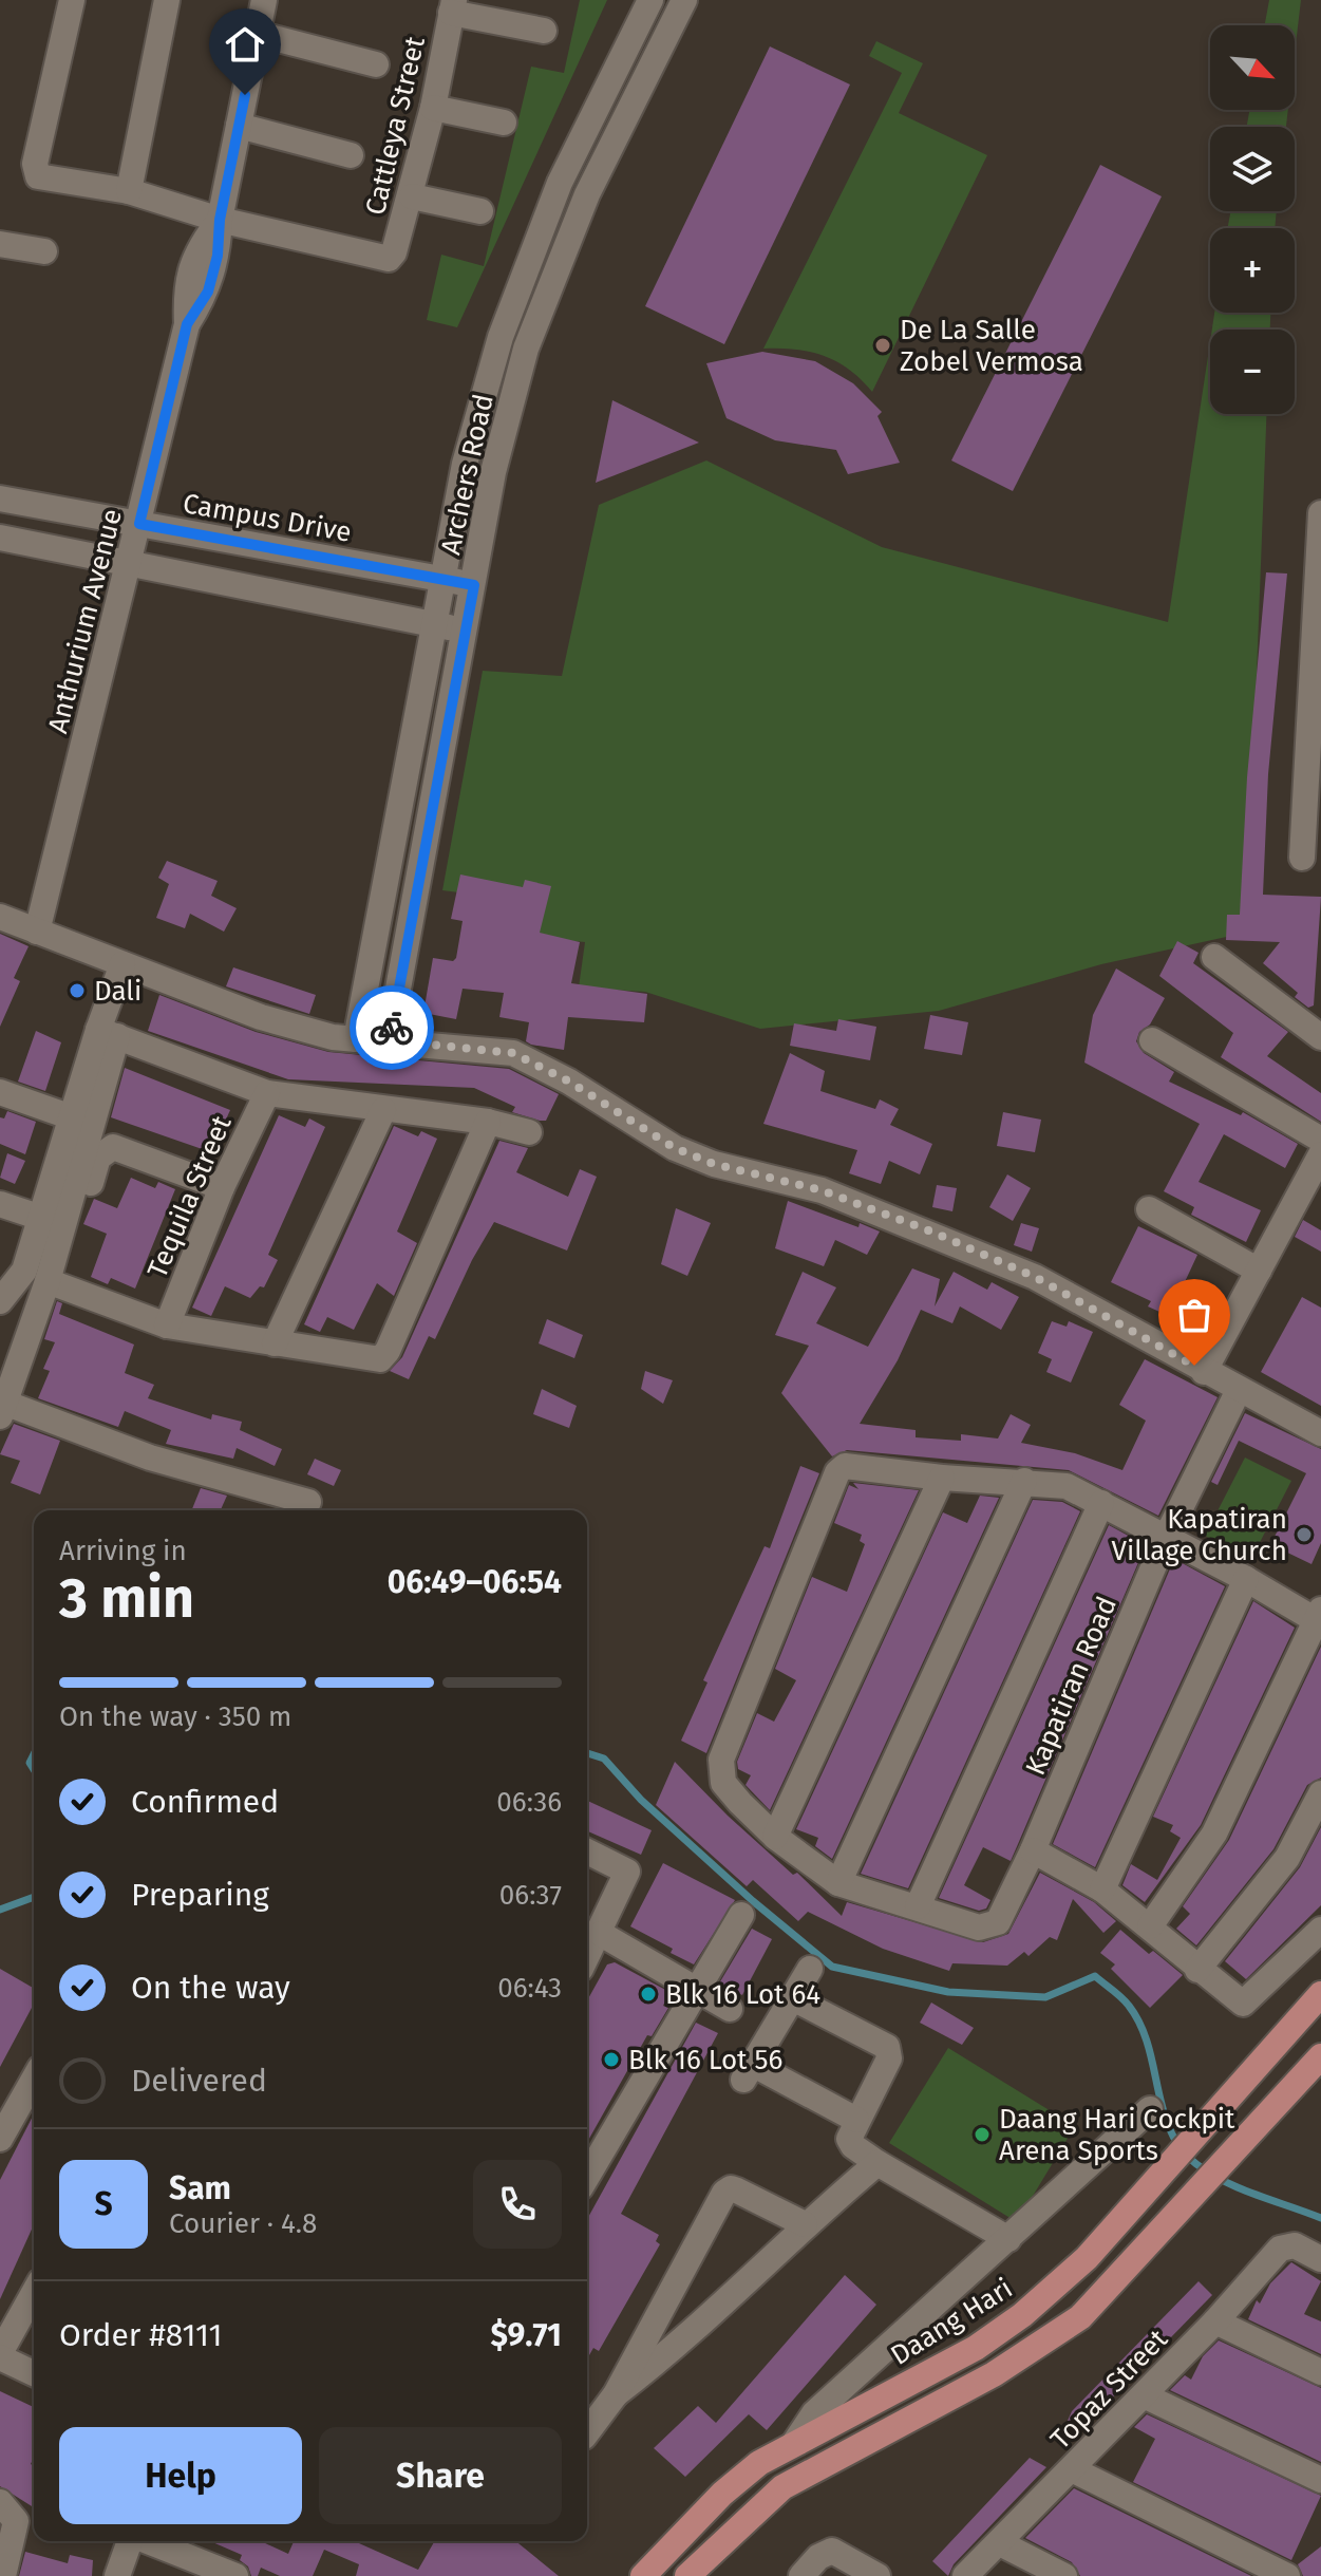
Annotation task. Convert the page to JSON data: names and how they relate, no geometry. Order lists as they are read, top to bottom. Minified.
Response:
{"streets":{"main road":["Daang Hari"],"street":["Cattleya Street","Archers Road","Campus Drive","Anthurium Avenue","Tequila Street","Kapatiran Road","Topaz Street"]},"crossings":[["Cattleya Street","Anthurium Avenue"],["Archers Road","Campus Drive"],["Campus Drive","Anthurium Avenue"]],"places":["De La Salle Zobel Vermosa","Dali","Kapatiran Village Church","Blk 16 Lot 64","Blk 16 Lot 56","Daang Hari Cockpit Arena Sports"],"north":"bottom right","page":{"map_buttons":["+","−"],"heading":["3 min","Arriving in","06:49–06:54"],"panel":["Sam","Courier · 4.8","Order #8111","$9.71"],"bar":"On the way · 350 m","list":[["Confirmed","06:36"],["Preparing","06:37"],["On the way","06:43"],"Delivered"],"round":"S","buttons":["Help","Share"]}}
